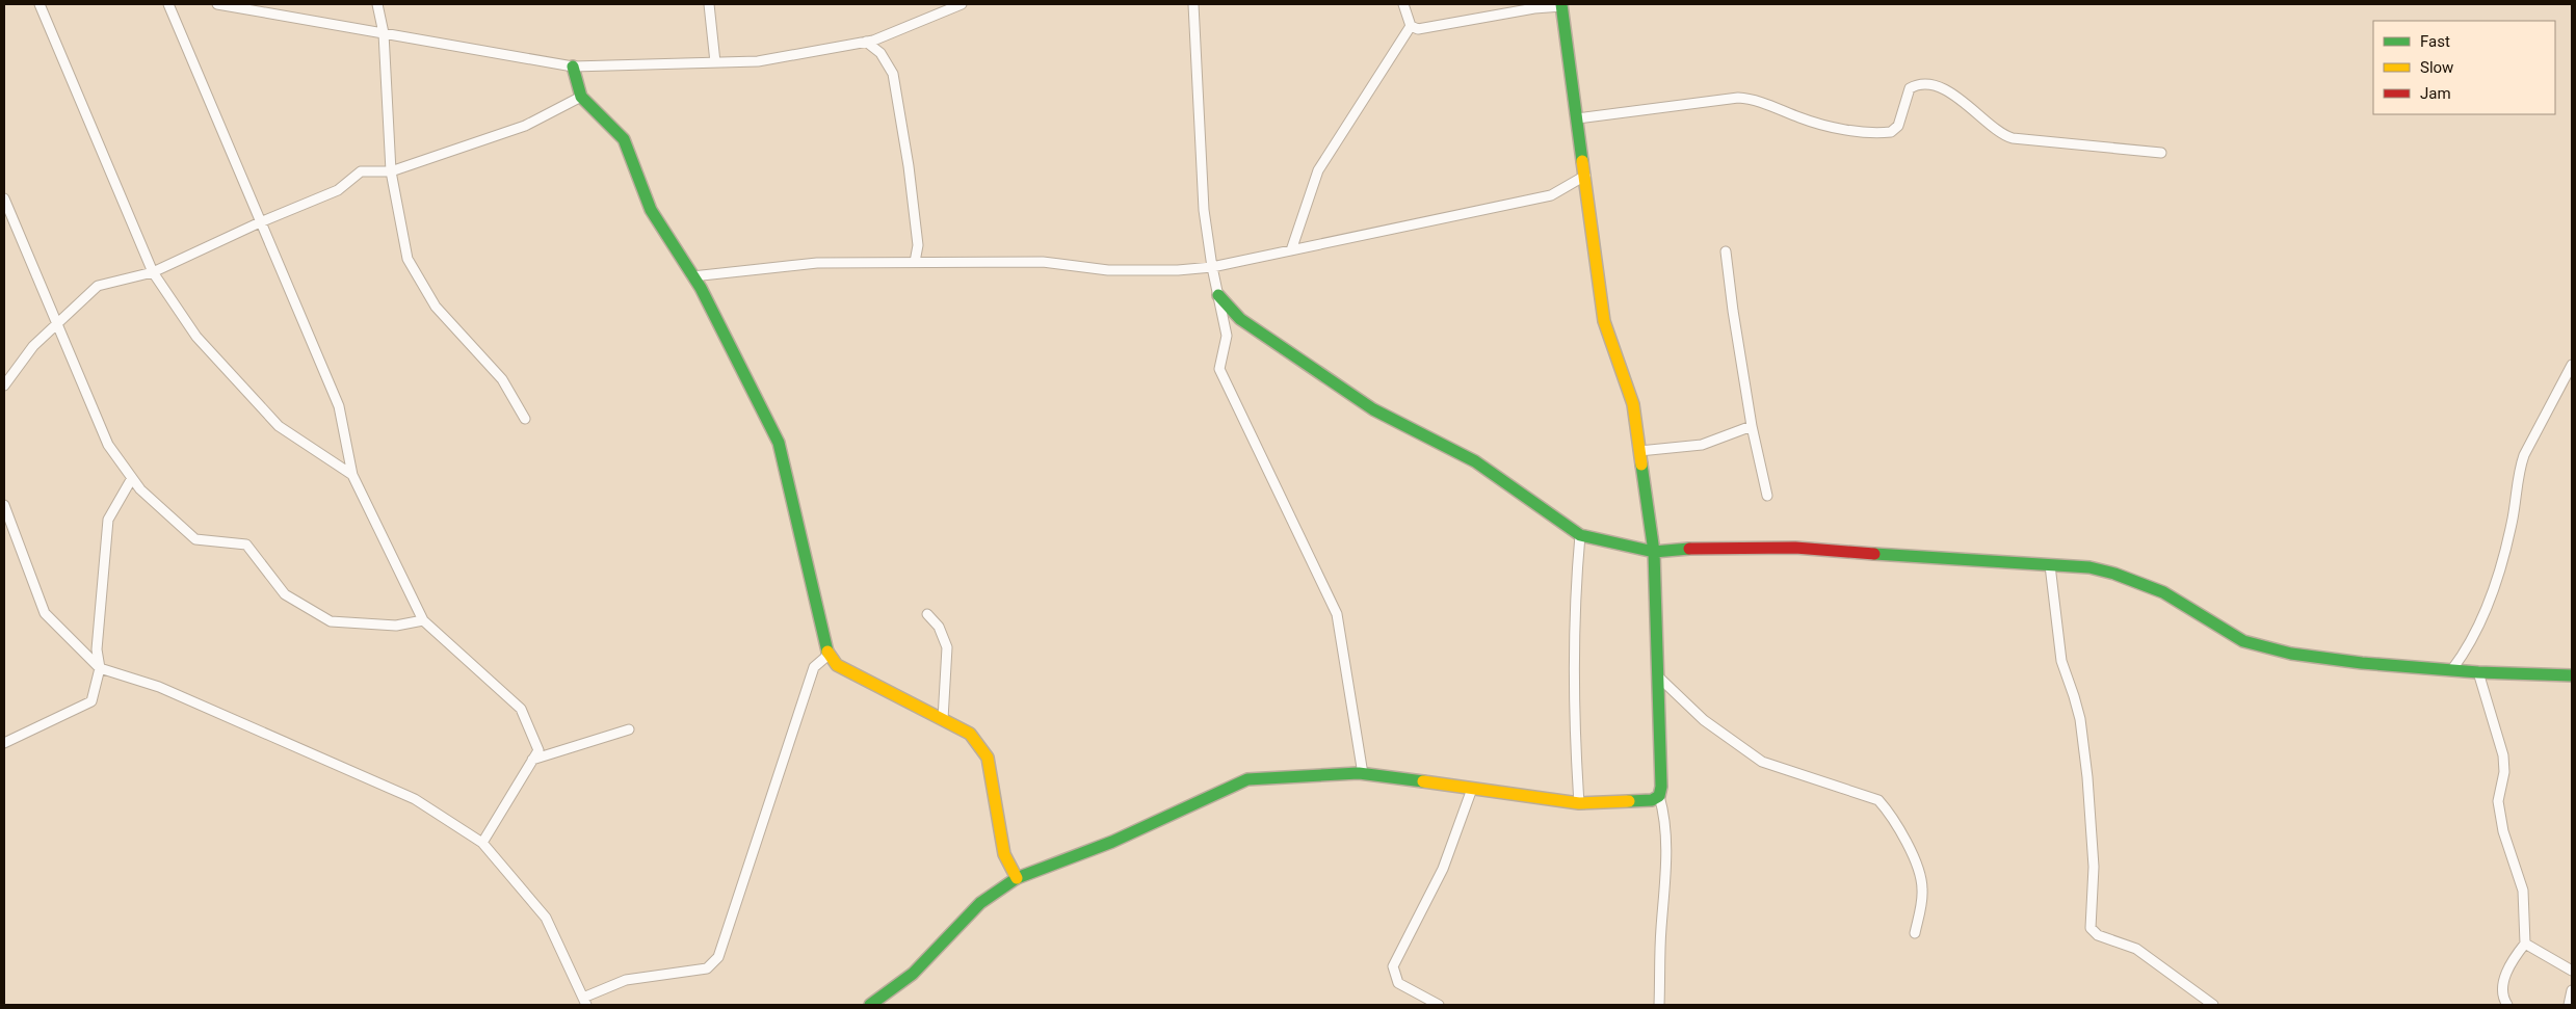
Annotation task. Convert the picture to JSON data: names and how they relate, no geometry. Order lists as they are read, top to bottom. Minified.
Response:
{"legend":["Fast","Slow","Jam"]}
